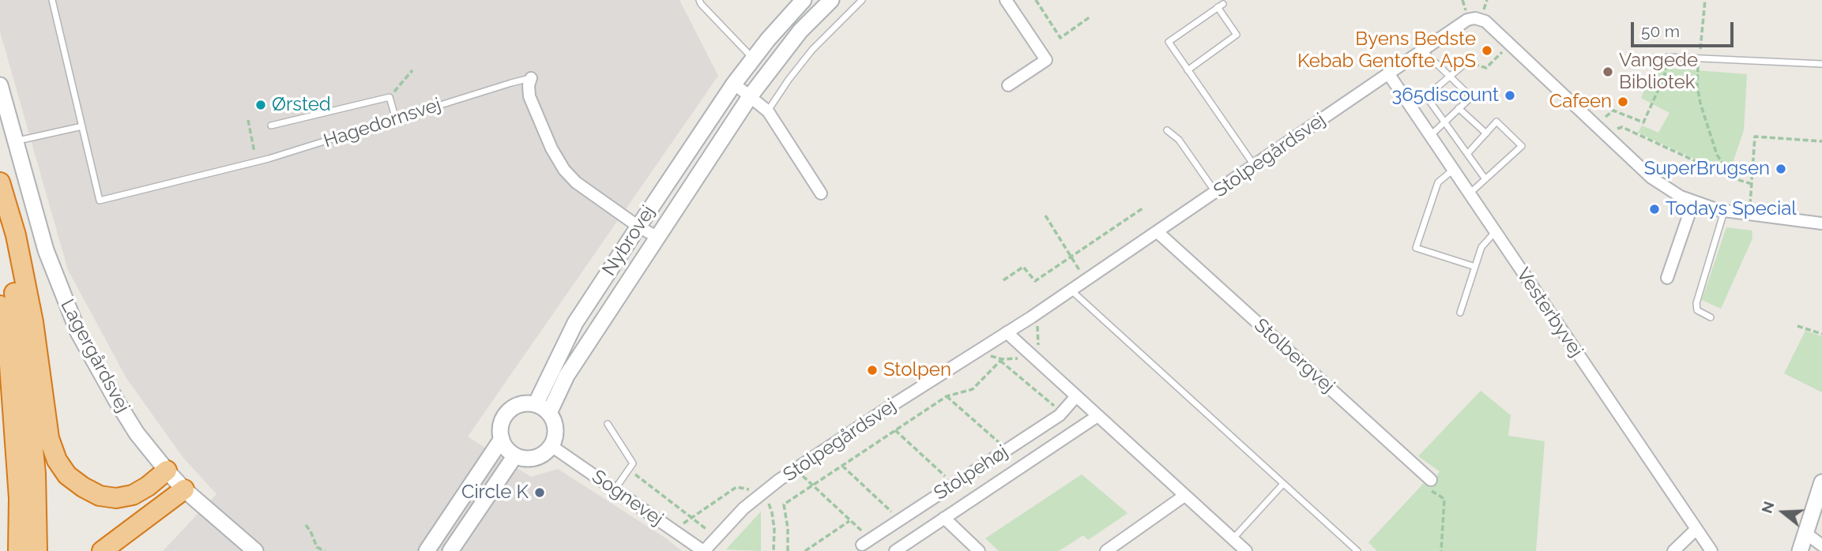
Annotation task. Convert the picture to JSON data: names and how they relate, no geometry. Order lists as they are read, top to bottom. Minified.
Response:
{"streets":{"street":["Hagedornsvej","Stolpegårdsvej","Nybrovej","Vesterbyvej","Lagergårdsvej","Stolbergvej","Stolpehøj","Sognevej"]},"crossings":[["Hagedornsvej","Nybrovej"],["Stolpegårdsvej","Vesterbyvej"],["Stolpegårdsvej","Stolbergvej"],["Stolpegårdsvej","Sognevej"],["Nybrovej","Sognevej"]],"places":["Byens Bedste Kebab Gentofte ApS","Vangede Bibliotek","365discount","Cafeen","Ørsted","SuperBrugsen","Todays Special","Stolpen","Circle K"],"scale_bar":"50 m","north":"left"}
